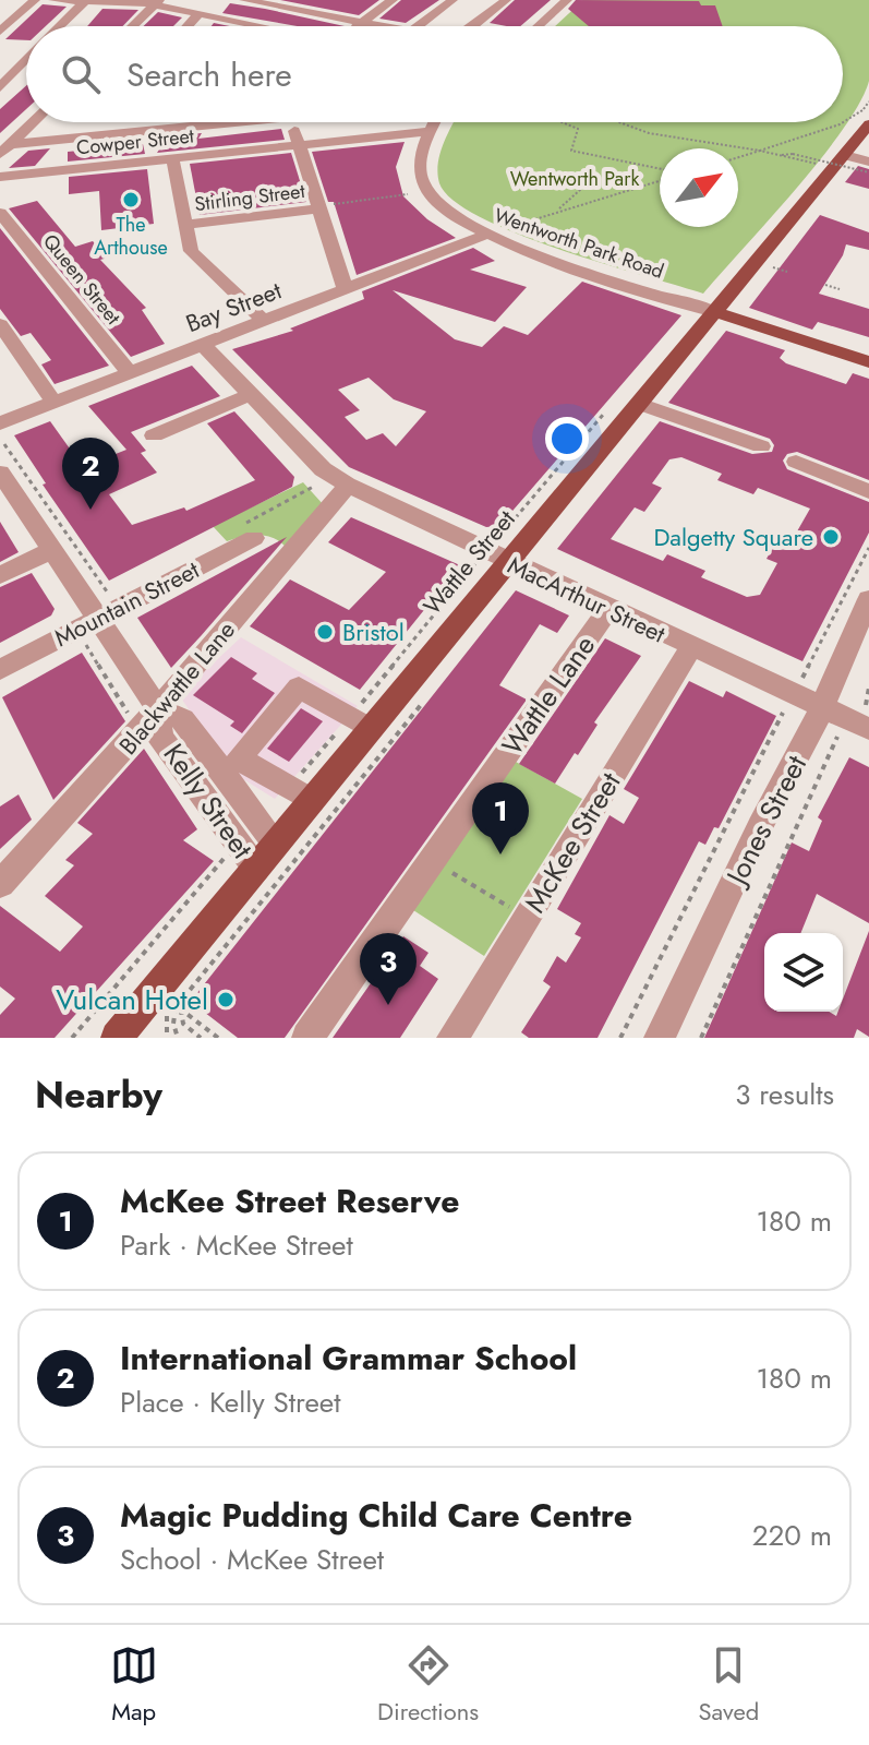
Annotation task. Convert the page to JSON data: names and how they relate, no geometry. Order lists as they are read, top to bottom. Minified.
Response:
{"streets":{"main road":["Wattle Street"],"street":["Cowper Street","Stirling Street","Wentworth Park Road","Queen Street","Bay Street","MacArthur Street","Mountain Street","Blackwattle Lane","Wattle Lane","Kelly Street","Jones Street","McKee Street"]},"crossings":[["Cowper Street","Wentworth Park Road"],["Wentworth Park Road","Bay Street"],["Wentworth Park Road","Wattle Street"],["Queen Street","Bay Street"],["Bay Street","MacArthur Street"],["Wattle Street","MacArthur Street"],["Wattle Street","Kelly Street"],["MacArthur Street","Blackwattle Lane"],["MacArthur Street","Wattle Lane"],["MacArthur Street","Jones Street"],["MacArthur Street","McKee Street"],["Mountain Street","Kelly Street"],["Blackwattle Lane","Kelly Street"]],"parks":["Wentworth Park"],"places":["The Arthouse","Dalgetty Square","Bristol","Vulcan Hotel"],"north":"top right","page":{"search":"Search here","pins":["2","1","3"],"heading":["Nearby","3 results"],"list":[{"mark":"1","name":"McKee Street Reserve","note":"Park · McKee Street","value":"180 m"},{"mark":"2","name":"International Grammar School","note":"Place · Kelly Street","value":"180 m"},{"mark":"3","name":"Magic Pudding Child Care Centre","note":"School · McKee Street","value":"220 m"}],"nav":["Map","Directions","Saved"]}}
